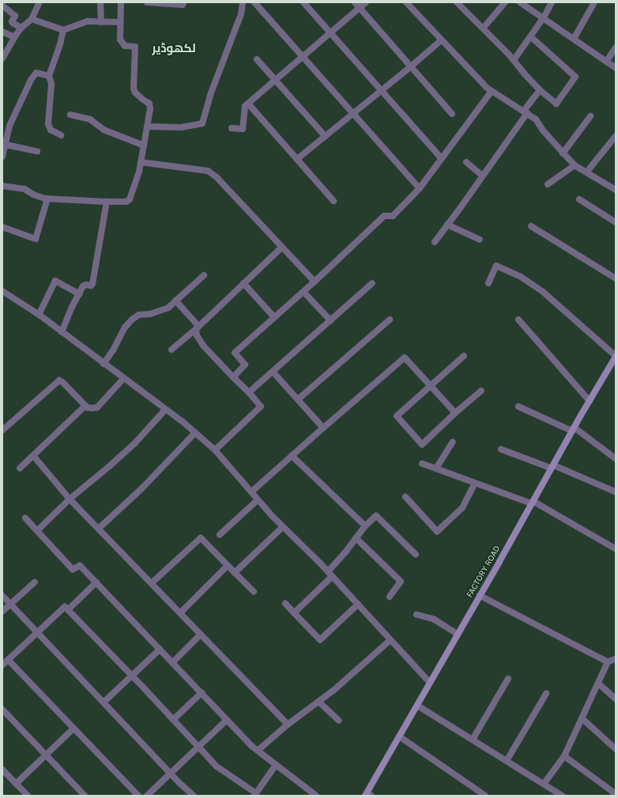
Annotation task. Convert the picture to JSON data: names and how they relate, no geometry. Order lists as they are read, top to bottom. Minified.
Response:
{"streets":{"main road":["FACTORY ROAD"]},"districts":["لکھوڈیر"]}
